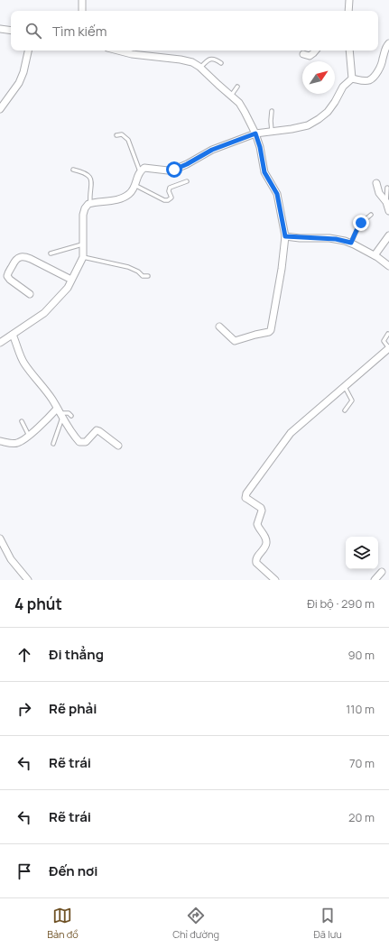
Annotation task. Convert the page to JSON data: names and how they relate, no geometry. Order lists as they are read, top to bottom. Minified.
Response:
{"north":"top right","page":{"search":"Tìm kiếm","heading":["4 phút","Đi bộ · 290 m"],"list":[["Đi thẳng","90 m"],["Rẽ phải","110 m"],["Rẽ trái","70 m"],["Rẽ trái","20 m"],"Đến nơi"],"nav":["Bản đồ","Chỉ đường","Đã lưu"]}}
